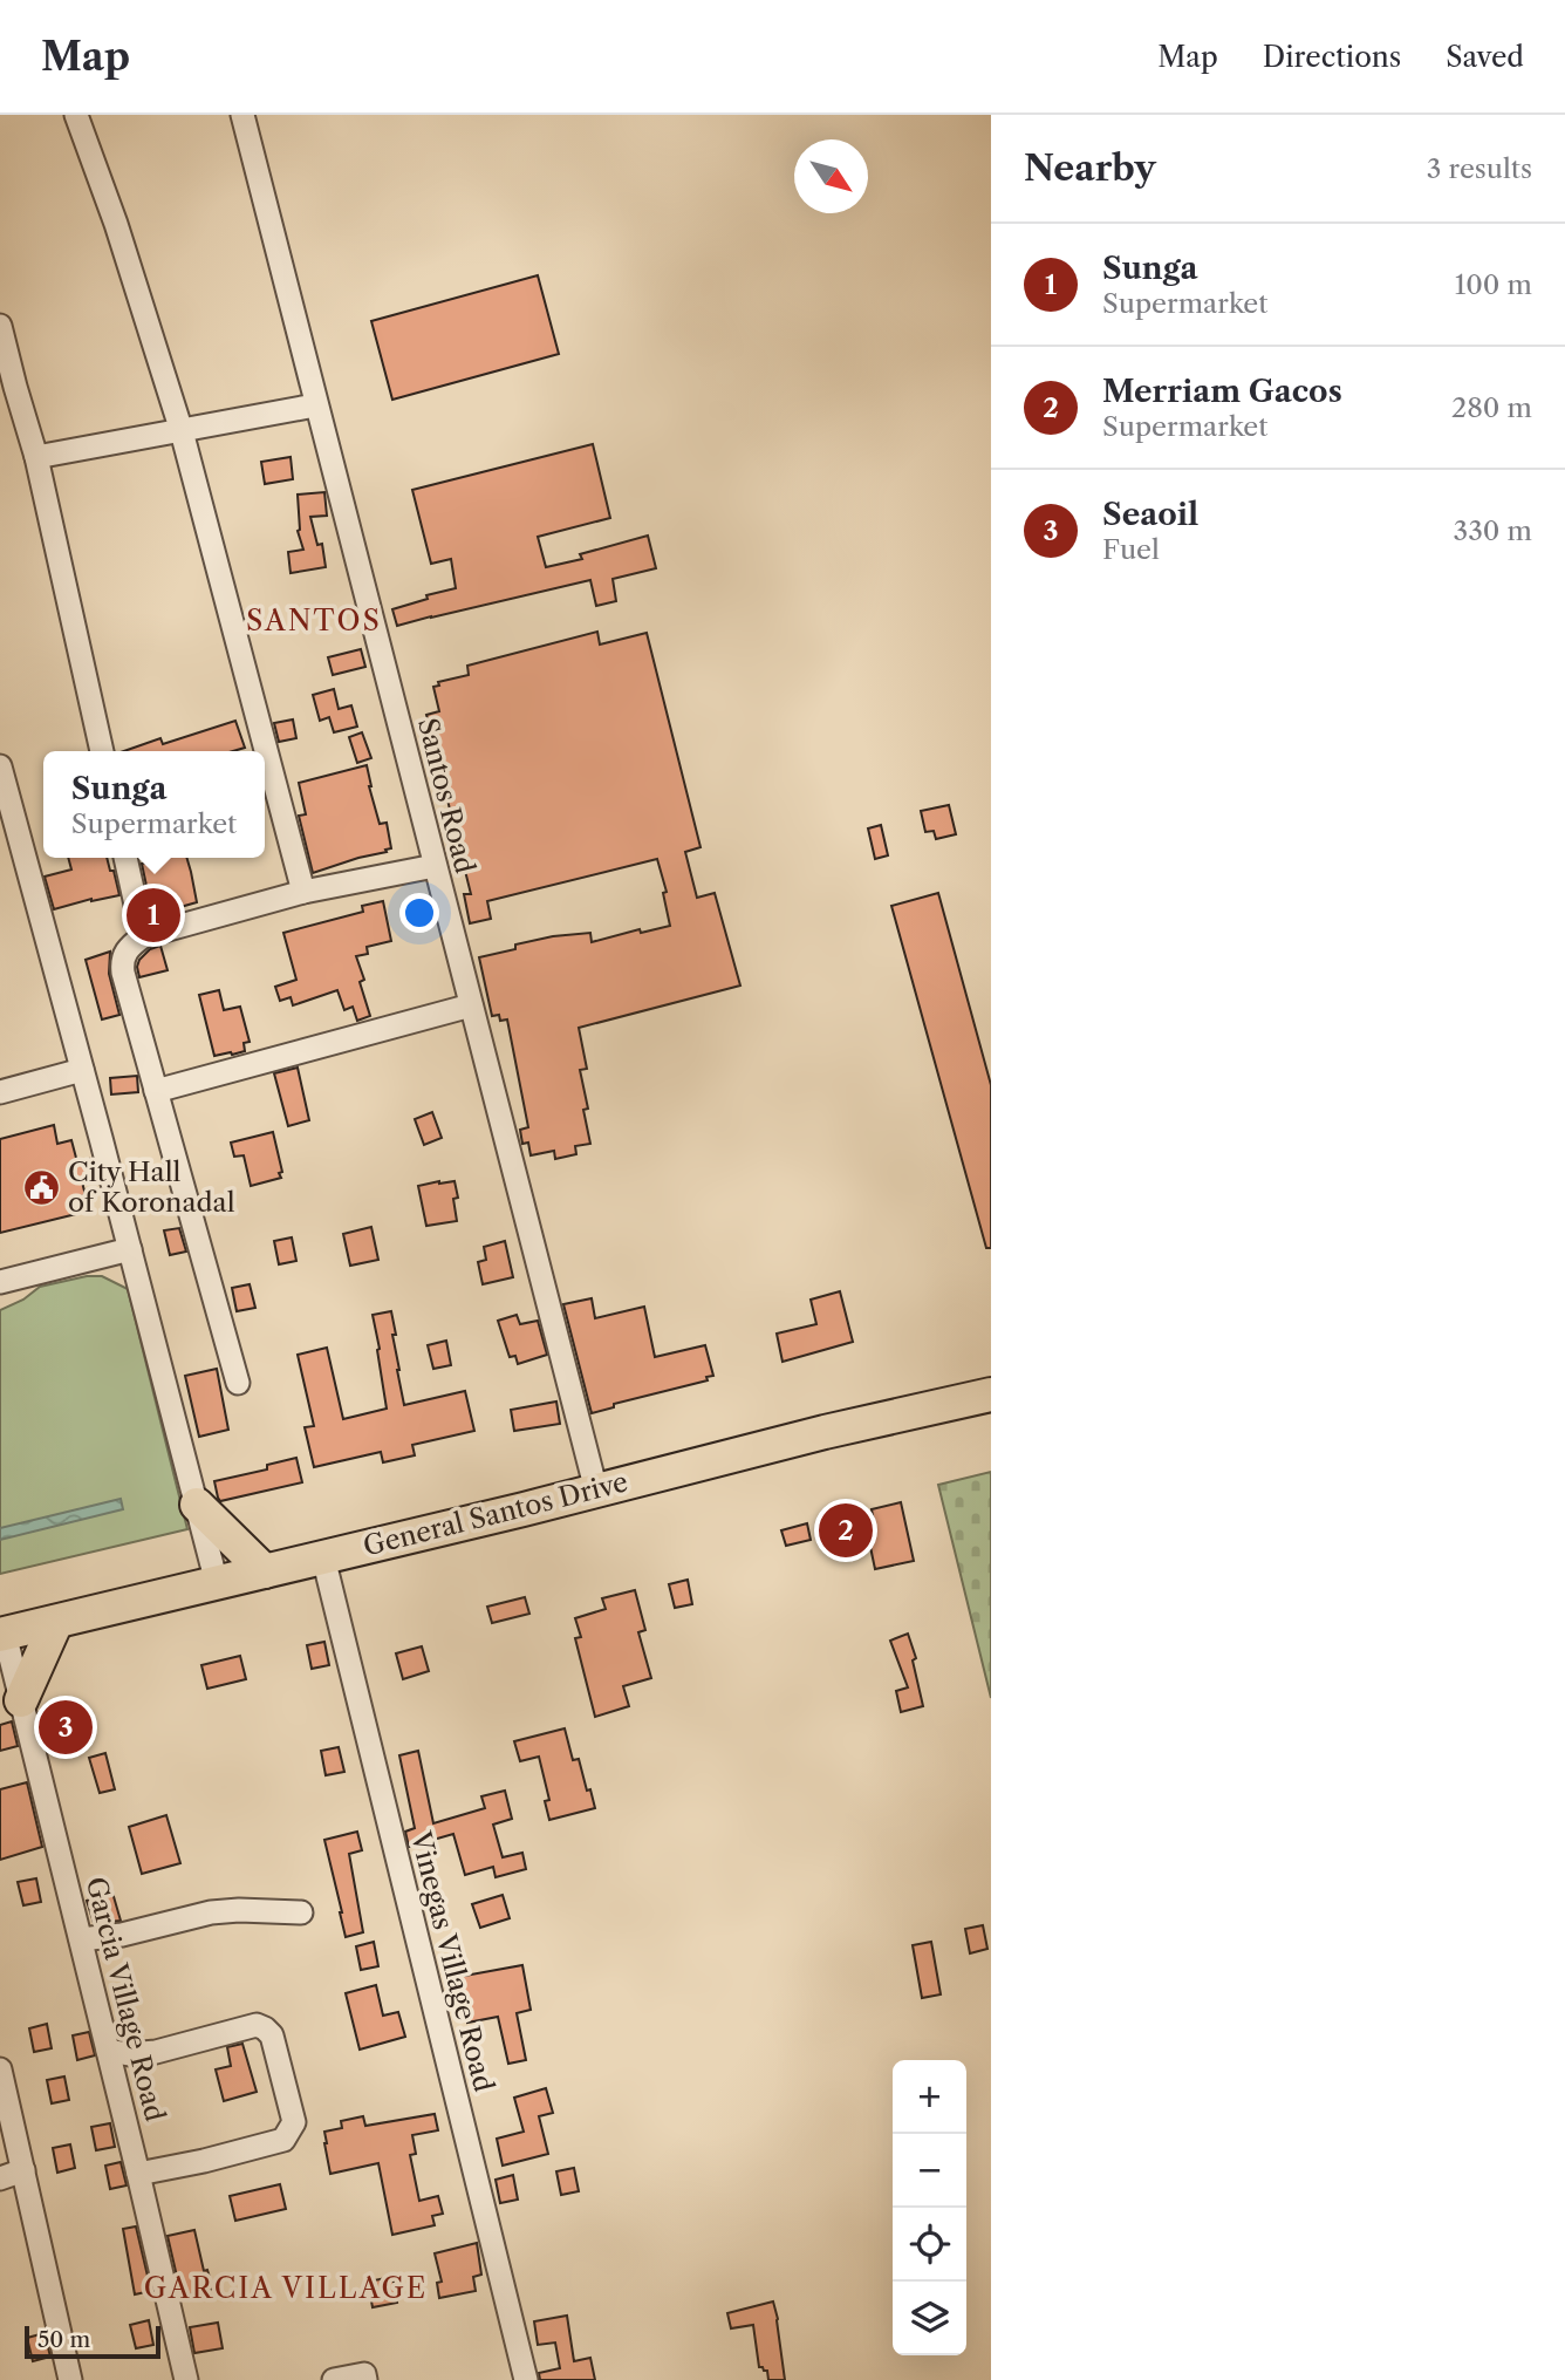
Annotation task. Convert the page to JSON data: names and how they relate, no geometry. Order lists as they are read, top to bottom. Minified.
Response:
{"streets":{"highway":["General Santos Drive"],"street":["Santos Road","Vinegas Village Road","Garcia Village Road"]},"crossings":[["Santos Road","General Santos Drive"],["General Santos Drive","Vinegas Village Road"],["General Santos Drive","Garcia Village Road"]],"districts":["SANTOS","GARCIA VILLAGE"],"places":{"public building":["City Hall of Koronadal"]},"scale_bar":"50 m","north":"bottom right","page":{"header":"Map","nav":["Map","Directions","Saved"],"heading":["Nearby","3 results"],"list":[{"mark":"1","name":"Sunga","note":"Supermarket","value":"100 m"},{"mark":"2","name":"Merriam Gacos","note":"Supermarket","value":"280 m"},{"mark":"3","name":"Seaoil","note":"Fuel","value":"330 m"}],"popup":["Sunga","Supermarket"],"pins":["1","2","3"],"map_buttons":["+","−"],"scale":"50 m"}}
